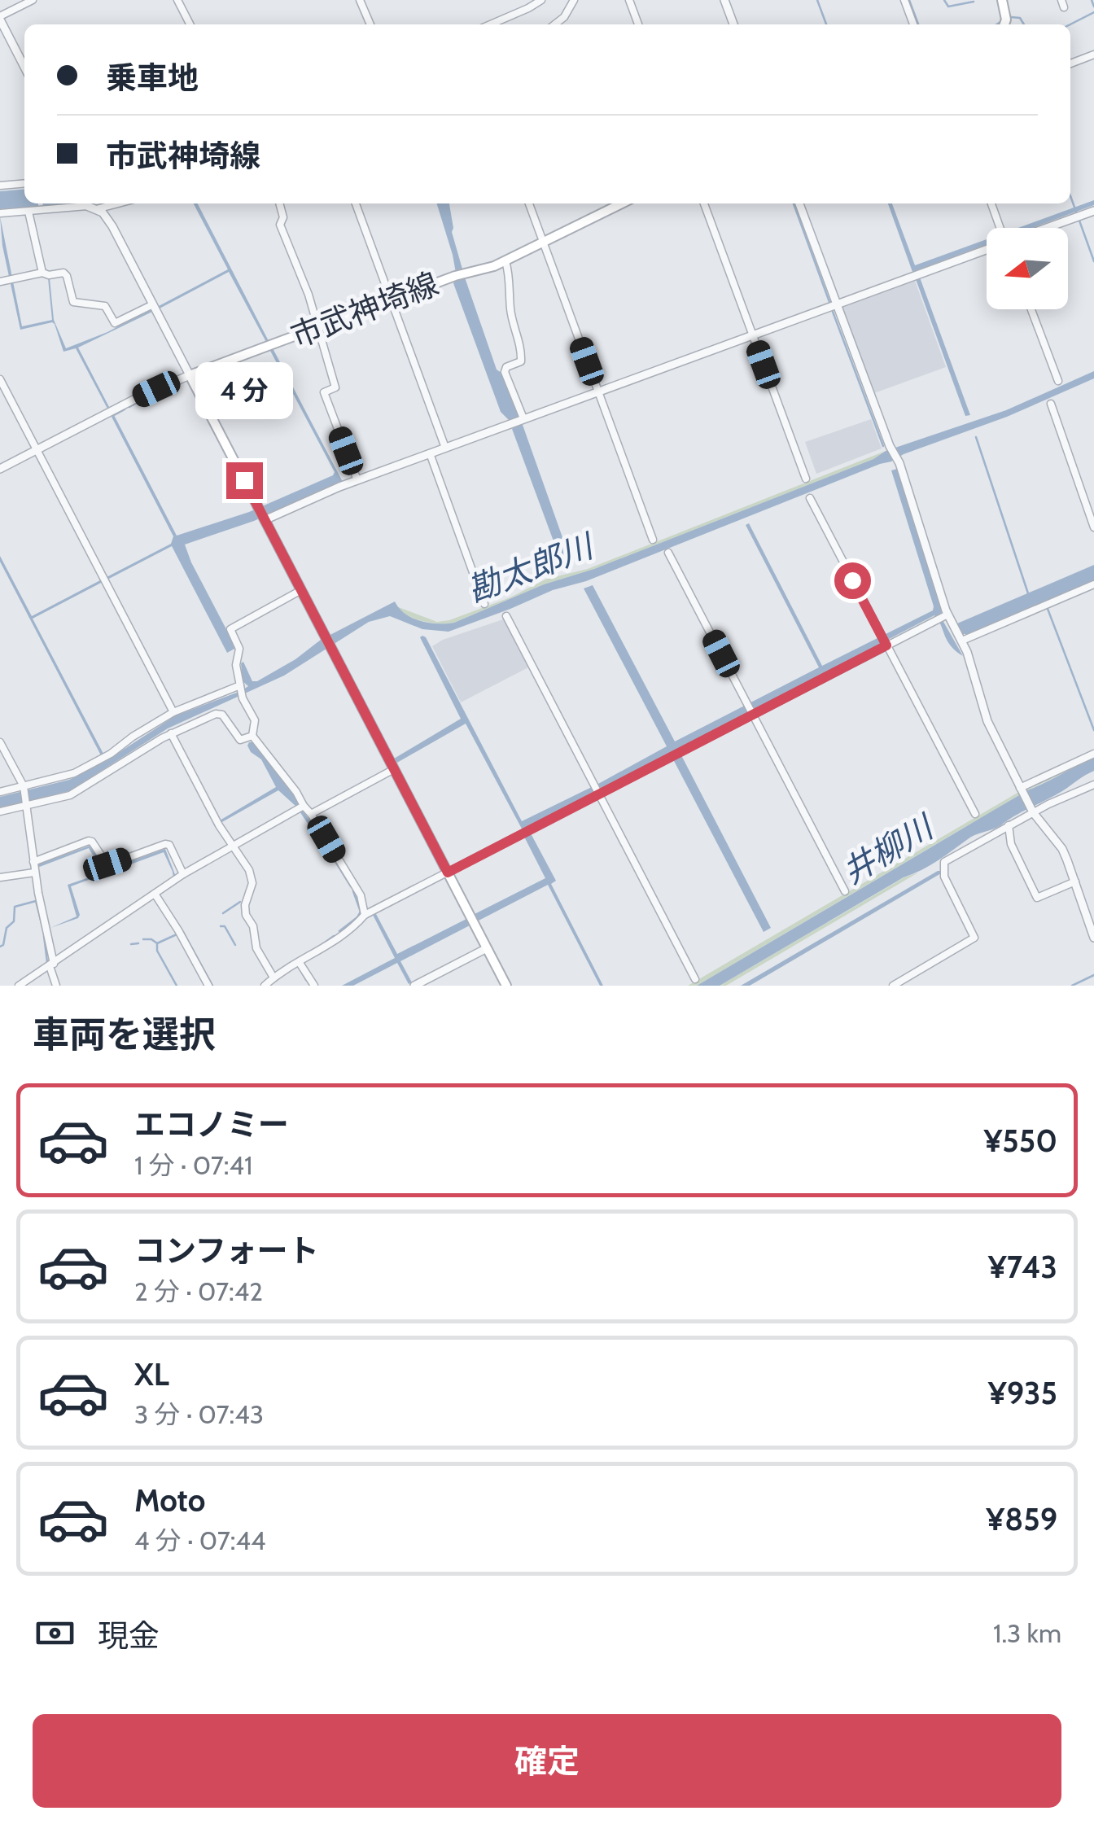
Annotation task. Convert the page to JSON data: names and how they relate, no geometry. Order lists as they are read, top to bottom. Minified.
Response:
{"streets":{"main road":["市武神埼線"]},"water":["勘太郎川","井柳川"],"north":"left","page":{"banner":["乗車地","市武神埼線"],"bubble":"4 分","heading":"車両を選択","list":[{"name":"エコノミー","note":"1 分 · 07:41","value":"¥550"},{"name":"コンフォート","note":"2 分 · 07:42","value":"¥743"},{"name":"XL","note":"3 分 · 07:43","value":"¥935"},{"name":"Moto","note":"4 分 · 07:44","value":"¥859"}],"pay":["現金","1.3 km"],"buttons":"確定"}}
